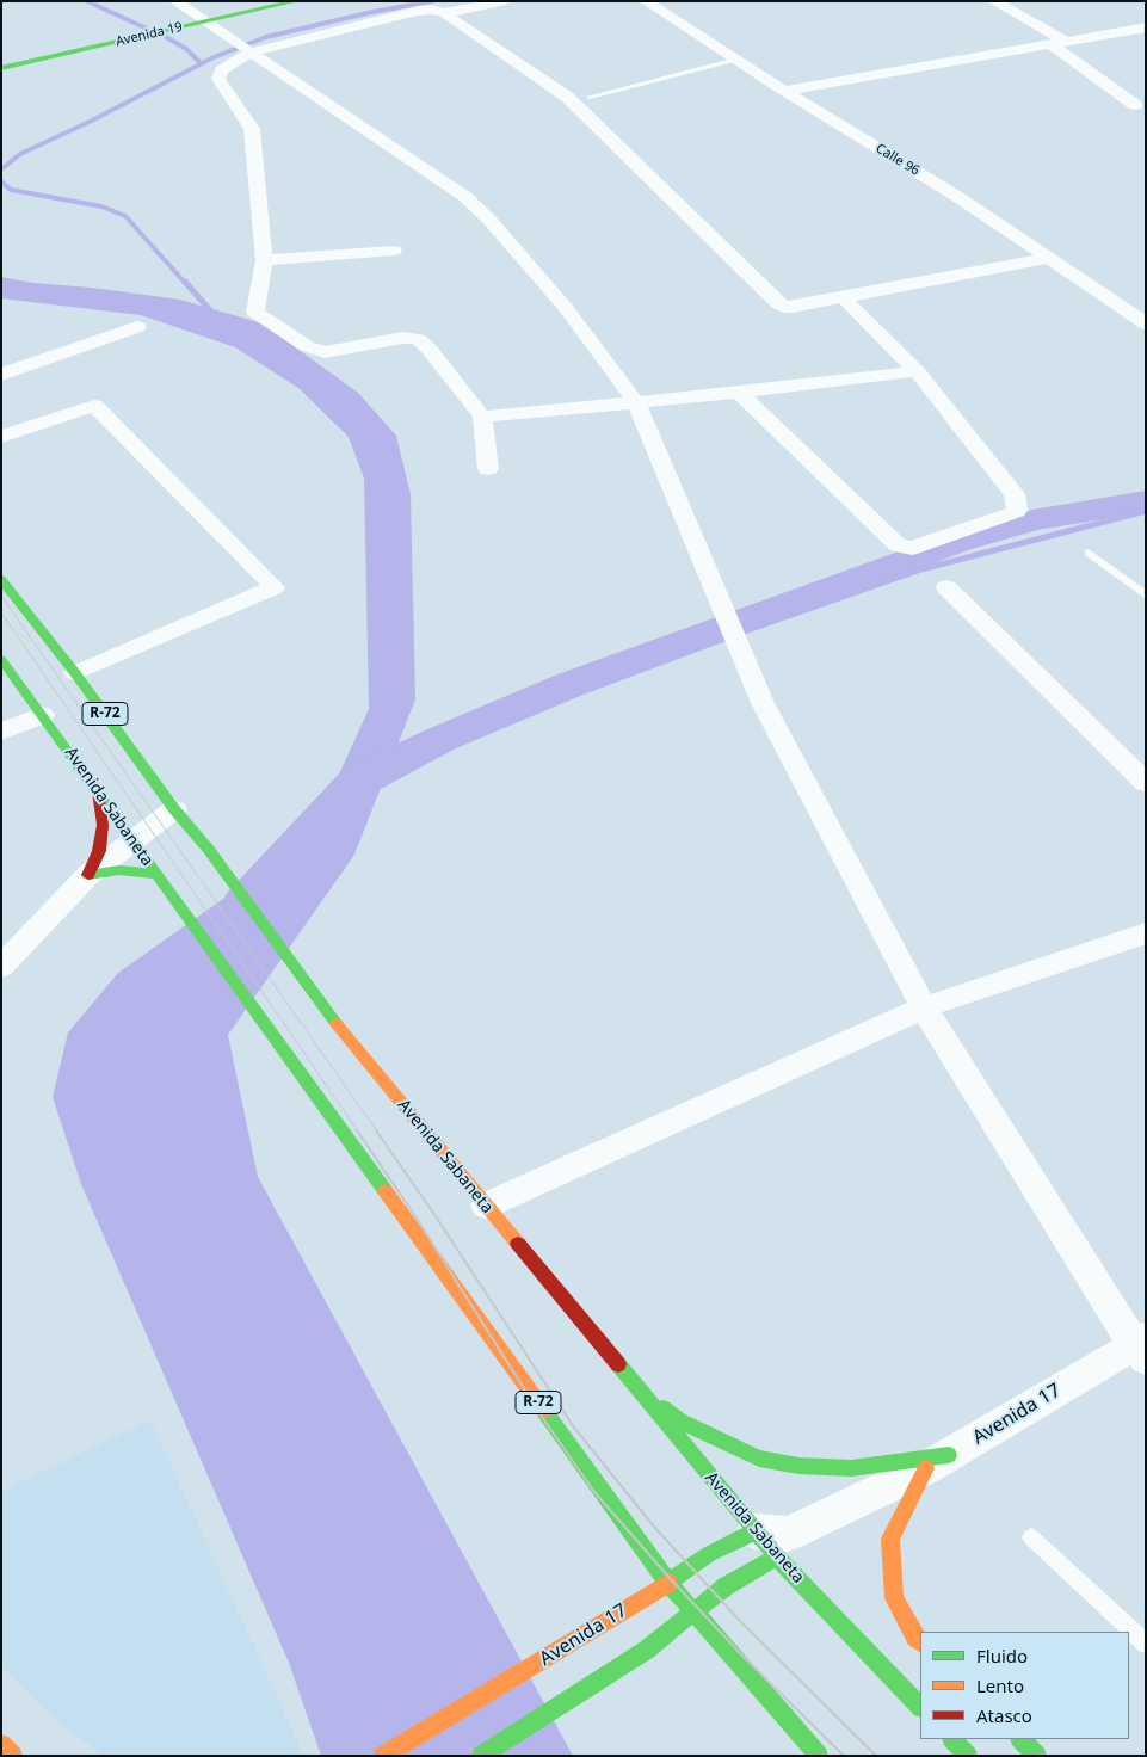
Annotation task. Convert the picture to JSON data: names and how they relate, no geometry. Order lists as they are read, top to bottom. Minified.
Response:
{"streets":{"main road":["Avenida 19","R-72","Avenida Sabaneta","Avenida 17"],"street":["Calle 96"]},"crossings":[["Avenida Sabaneta","Avenida 17"]],"legend":["Fluido","Lento","Atasco"]}
